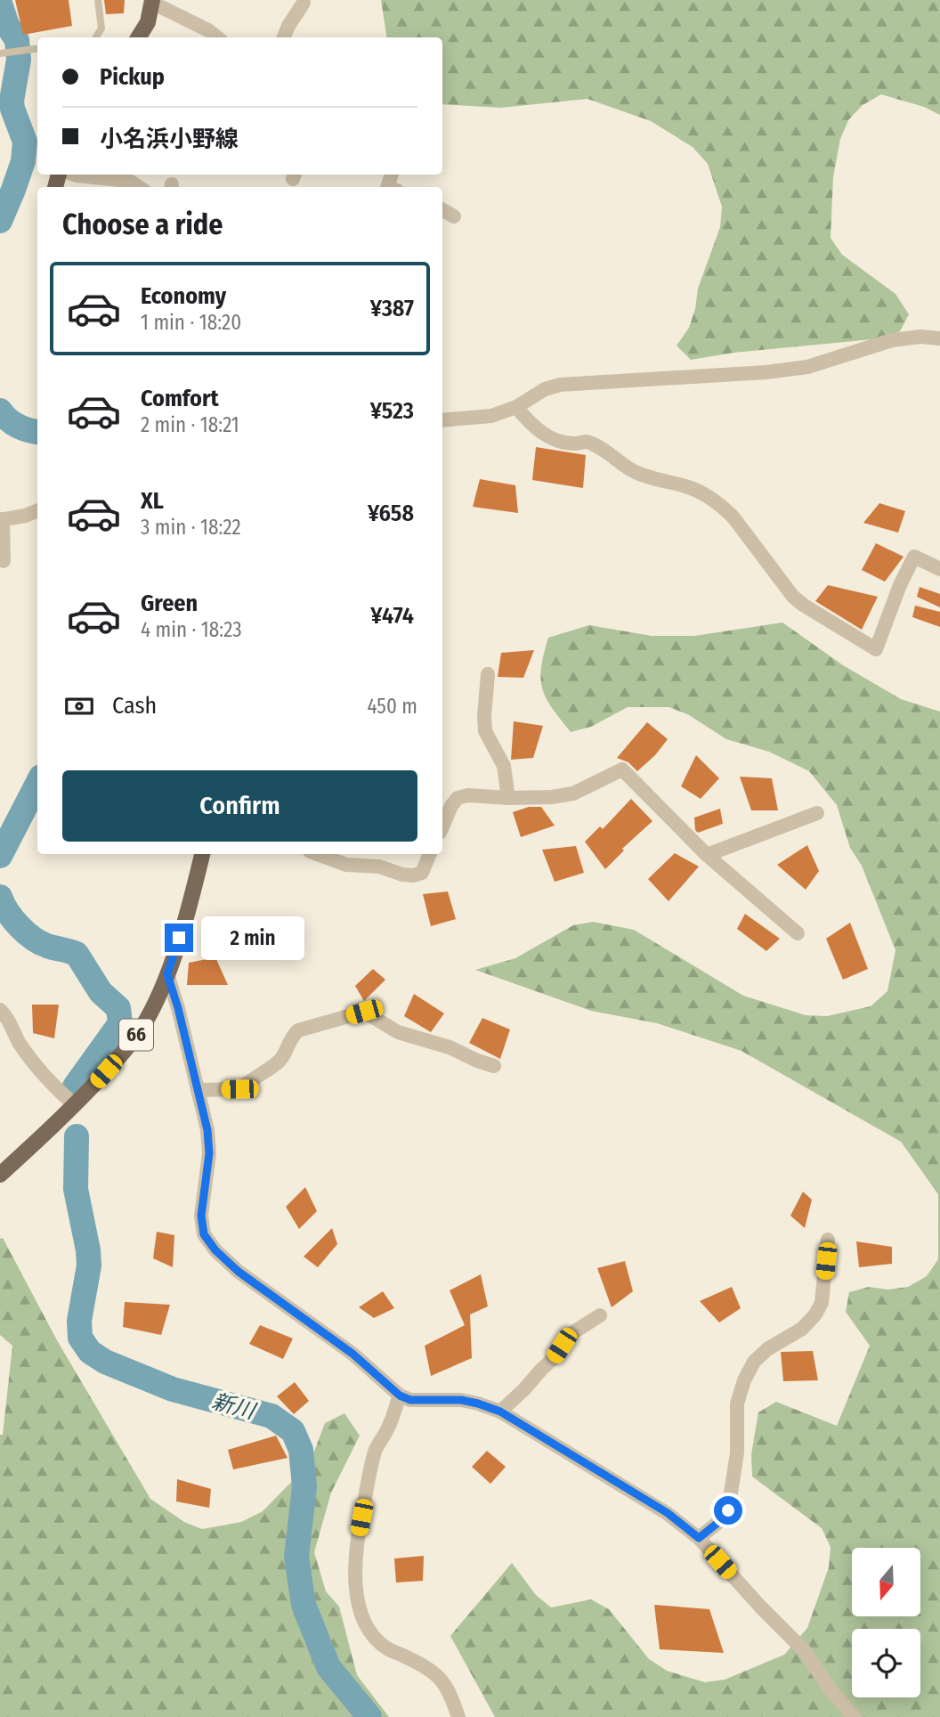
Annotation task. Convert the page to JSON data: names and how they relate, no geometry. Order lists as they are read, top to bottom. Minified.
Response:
{"streets":{"main road":["66"]},"water":["新川"],"north":"bottom","page":{"banner":["Pickup","小名浜小野線"],"heading":"Choose a ride","list":[{"name":"Economy","note":"1 min · 18:20","value":"¥387"},{"name":"Comfort","note":"2 min · 18:21","value":"¥523"},{"name":"XL","note":"3 min · 18:22","value":"¥658"},{"name":"Green","note":"4 min · 18:23","value":"¥474"}],"pay":["Cash","450 m"],"buttons":"Confirm","bubble":"2 min"}}
